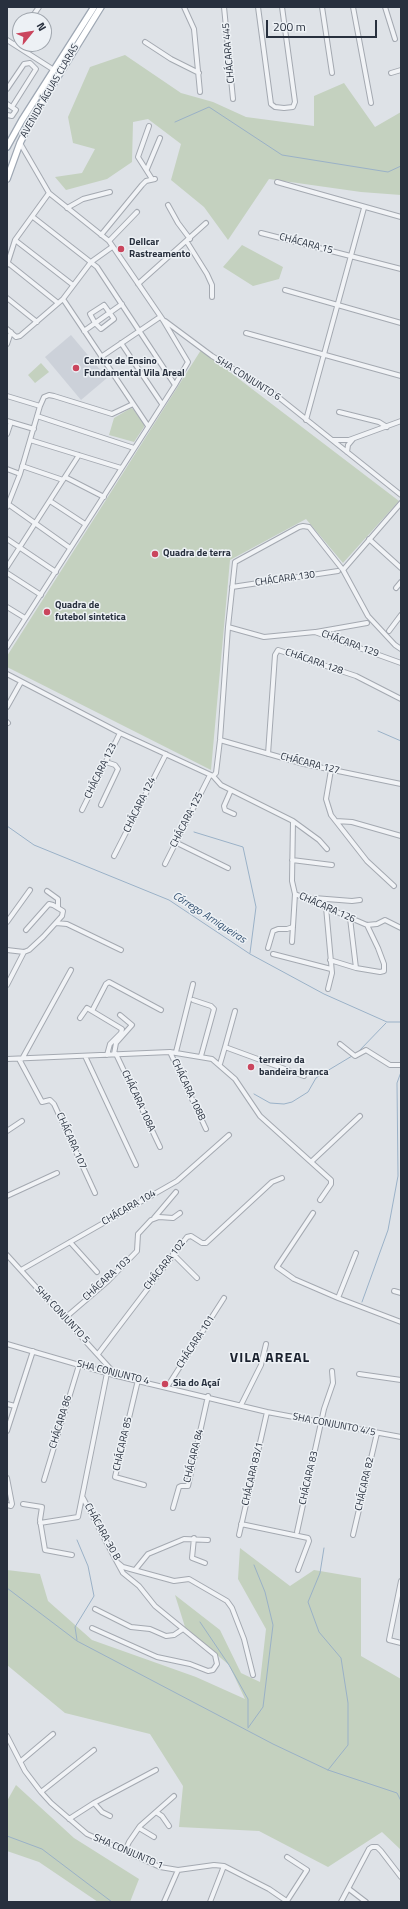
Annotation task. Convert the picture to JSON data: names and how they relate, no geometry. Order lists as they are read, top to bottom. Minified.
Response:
{"streets":{"main road":["AVENIDA ÁGUAS CLARAS"],"street":["CHÁCARA 445","CHÁCARA 15","SHA CONJUNTO 6","CHÁCARA 130","CHÁCARA 129","CHÁCARA 128","CHÁCARA 127","CHÁCARA 123","CHÁCARA 124","CHÁCARA 125","CHÁCARA 126","CHÁCARA 108B","CHÁCARA 108A","CHÁCARA 107","CHÁCARA 104","CHÁCARA 102","CHÁCARA 103","SHA CONJUNTO 5","CHÁCARA 101","SHA CONJUNTO 4","CHÁCARA 86","SHA CONJUNTO 4/5","CHÁCARA 85","CHÁCARA 84","CHÁCARA 83/1","CHÁCARA 83","CHÁCARA 82","CHÁCARA 30 B","SHA CONJUNTO 1"]},"crossings":[["CHÁCARA 130","CHÁCARA 125"],["CHÁCARA 129","CHÁCARA 125"],["CHÁCARA 128","CHÁCARA 127"],["CHÁCARA 127","CHÁCARA 125"],["CHÁCARA 104","SHA CONJUNTO 5"],["CHÁCARA 102","SHA CONJUNTO 5"],["CHÁCARA 103","SHA CONJUNTO 5"],["SHA CONJUNTO 5","SHA CONJUNTO 4"],["CHÁCARA 101","SHA CONJUNTO 4"],["SHA CONJUNTO 4","CHÁCARA 86"],["SHA CONJUNTO 4","SHA CONJUNTO 4/5"],["SHA CONJUNTO 4","CHÁCARA 85"],["SHA CONJUNTO 4","CHÁCARA 84"],["SHA CONJUNTO 4","CHÁCARA 83/1"],["SHA CONJUNTO 4/5","CHÁCARA 83/1"],["SHA CONJUNTO 4/5","CHÁCARA 83"],["SHA CONJUNTO 4/5","CHÁCARA 82"]],"districts":["VILA AREAL"],"water":["Córrego Arniqueiras"],"places":["Dellcar Rastreamento","Centro de Ensino Fundamental Vila Areal","Quadra de terra","Quadra de futebol sintetica","terreiro da bandeira branca","Sia do Açaí"],"scale_bar":"200 m","north":"top right"}
